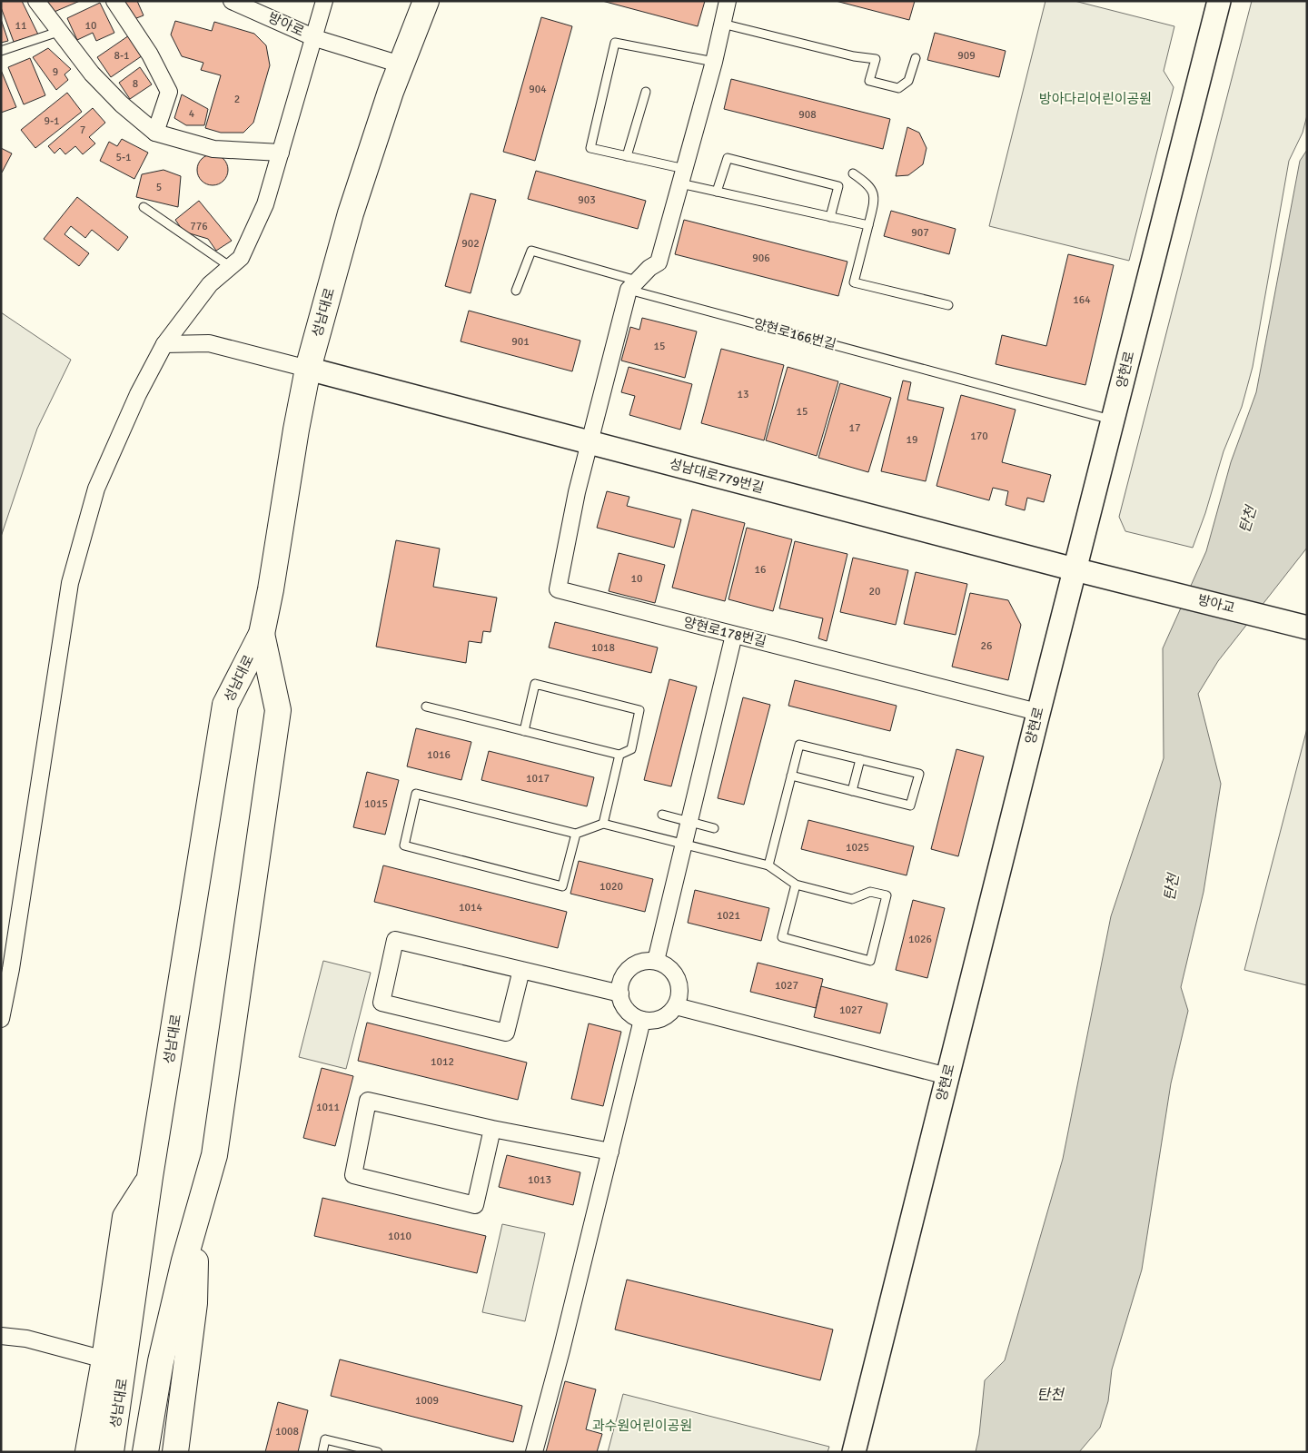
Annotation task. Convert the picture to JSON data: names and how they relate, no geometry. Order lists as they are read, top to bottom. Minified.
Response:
{"streets":{"main road":["성남대로","양현로","성남대로779번길","방아교"],"street":["방아로","양현로178번길"],"lane":["양현로166번길"]},"crossings":[["방아로","성남대로"],["성남대로","성남대로779번길"],["양현로166번길","양현로"],["양현로","성남대로779번길"],["양현로","양현로178번길"],["성남대로779번길","방아교"],["성남대로779번길","양현로178번길"]],"water":["탄천"],"parks":["방아다리어린이공원","과수원어린이공원"],"house_numbers":["11","10","8-1","909","9","8","904","2","4","908","9-1","7","5-1","5","903","776","907","902","906","164","901","15","13","15","17","170","19","16","10","20","26","1018","1016","1017","1015","1025","1020","1014","1021","1026","1027","1027","1012","1011","1013","1010","1009","1008"]}
